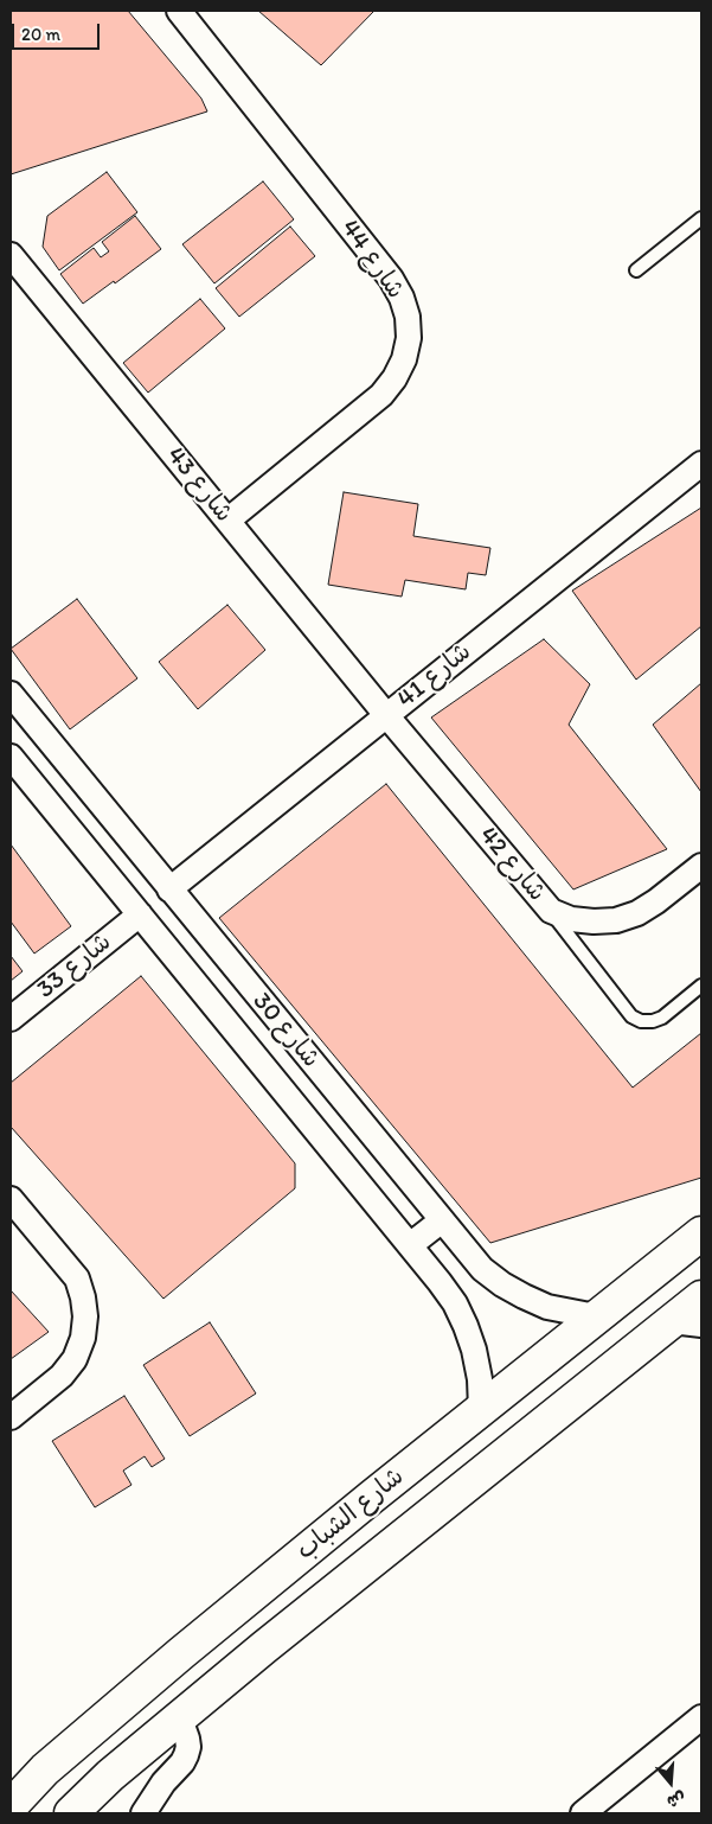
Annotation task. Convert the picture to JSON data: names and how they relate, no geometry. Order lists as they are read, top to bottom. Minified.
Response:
{"streets":{"street":["شارع 44","شارع 43","شارع 41","شارع 42","شارع 33","شارع 30","شارع الشباب"]},"crossings":[["شارع 44","شارع 43"],["شارع 43","شارع 41"],["شارع 43","شارع 42"],["شارع 41","شارع 42"],["شارع 41","شارع 30"],["شارع 33","شارع 30"],["شارع 30","شارع الشباب"]],"scale_bar":"20 m","north":"bottom"}
